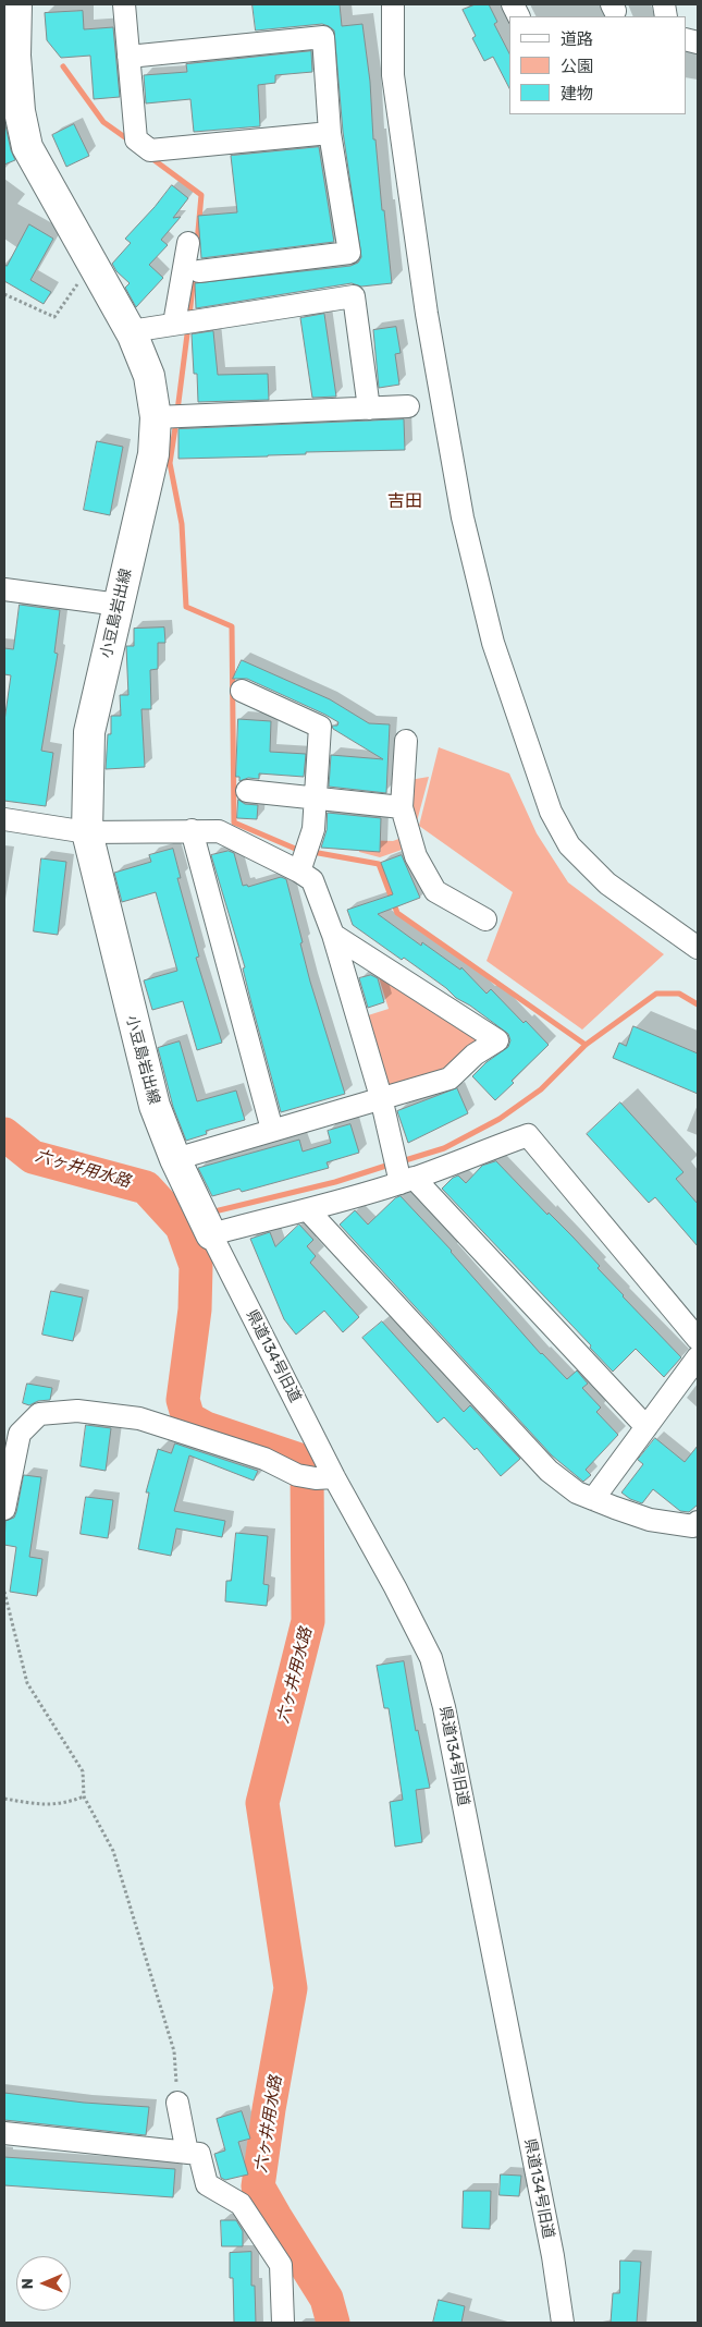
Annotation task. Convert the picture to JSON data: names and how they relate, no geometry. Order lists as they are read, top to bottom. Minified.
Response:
{"streets":{"main road":["小豆島岩出線"],"street":["県道134号旧道"]},"crossings":[["小豆島岩出線","県道134号旧道"]],"districts":["吉田"],"water":["六ヶ井用水路"],"legend":["道路","公園","建物"],"north":"left"}
